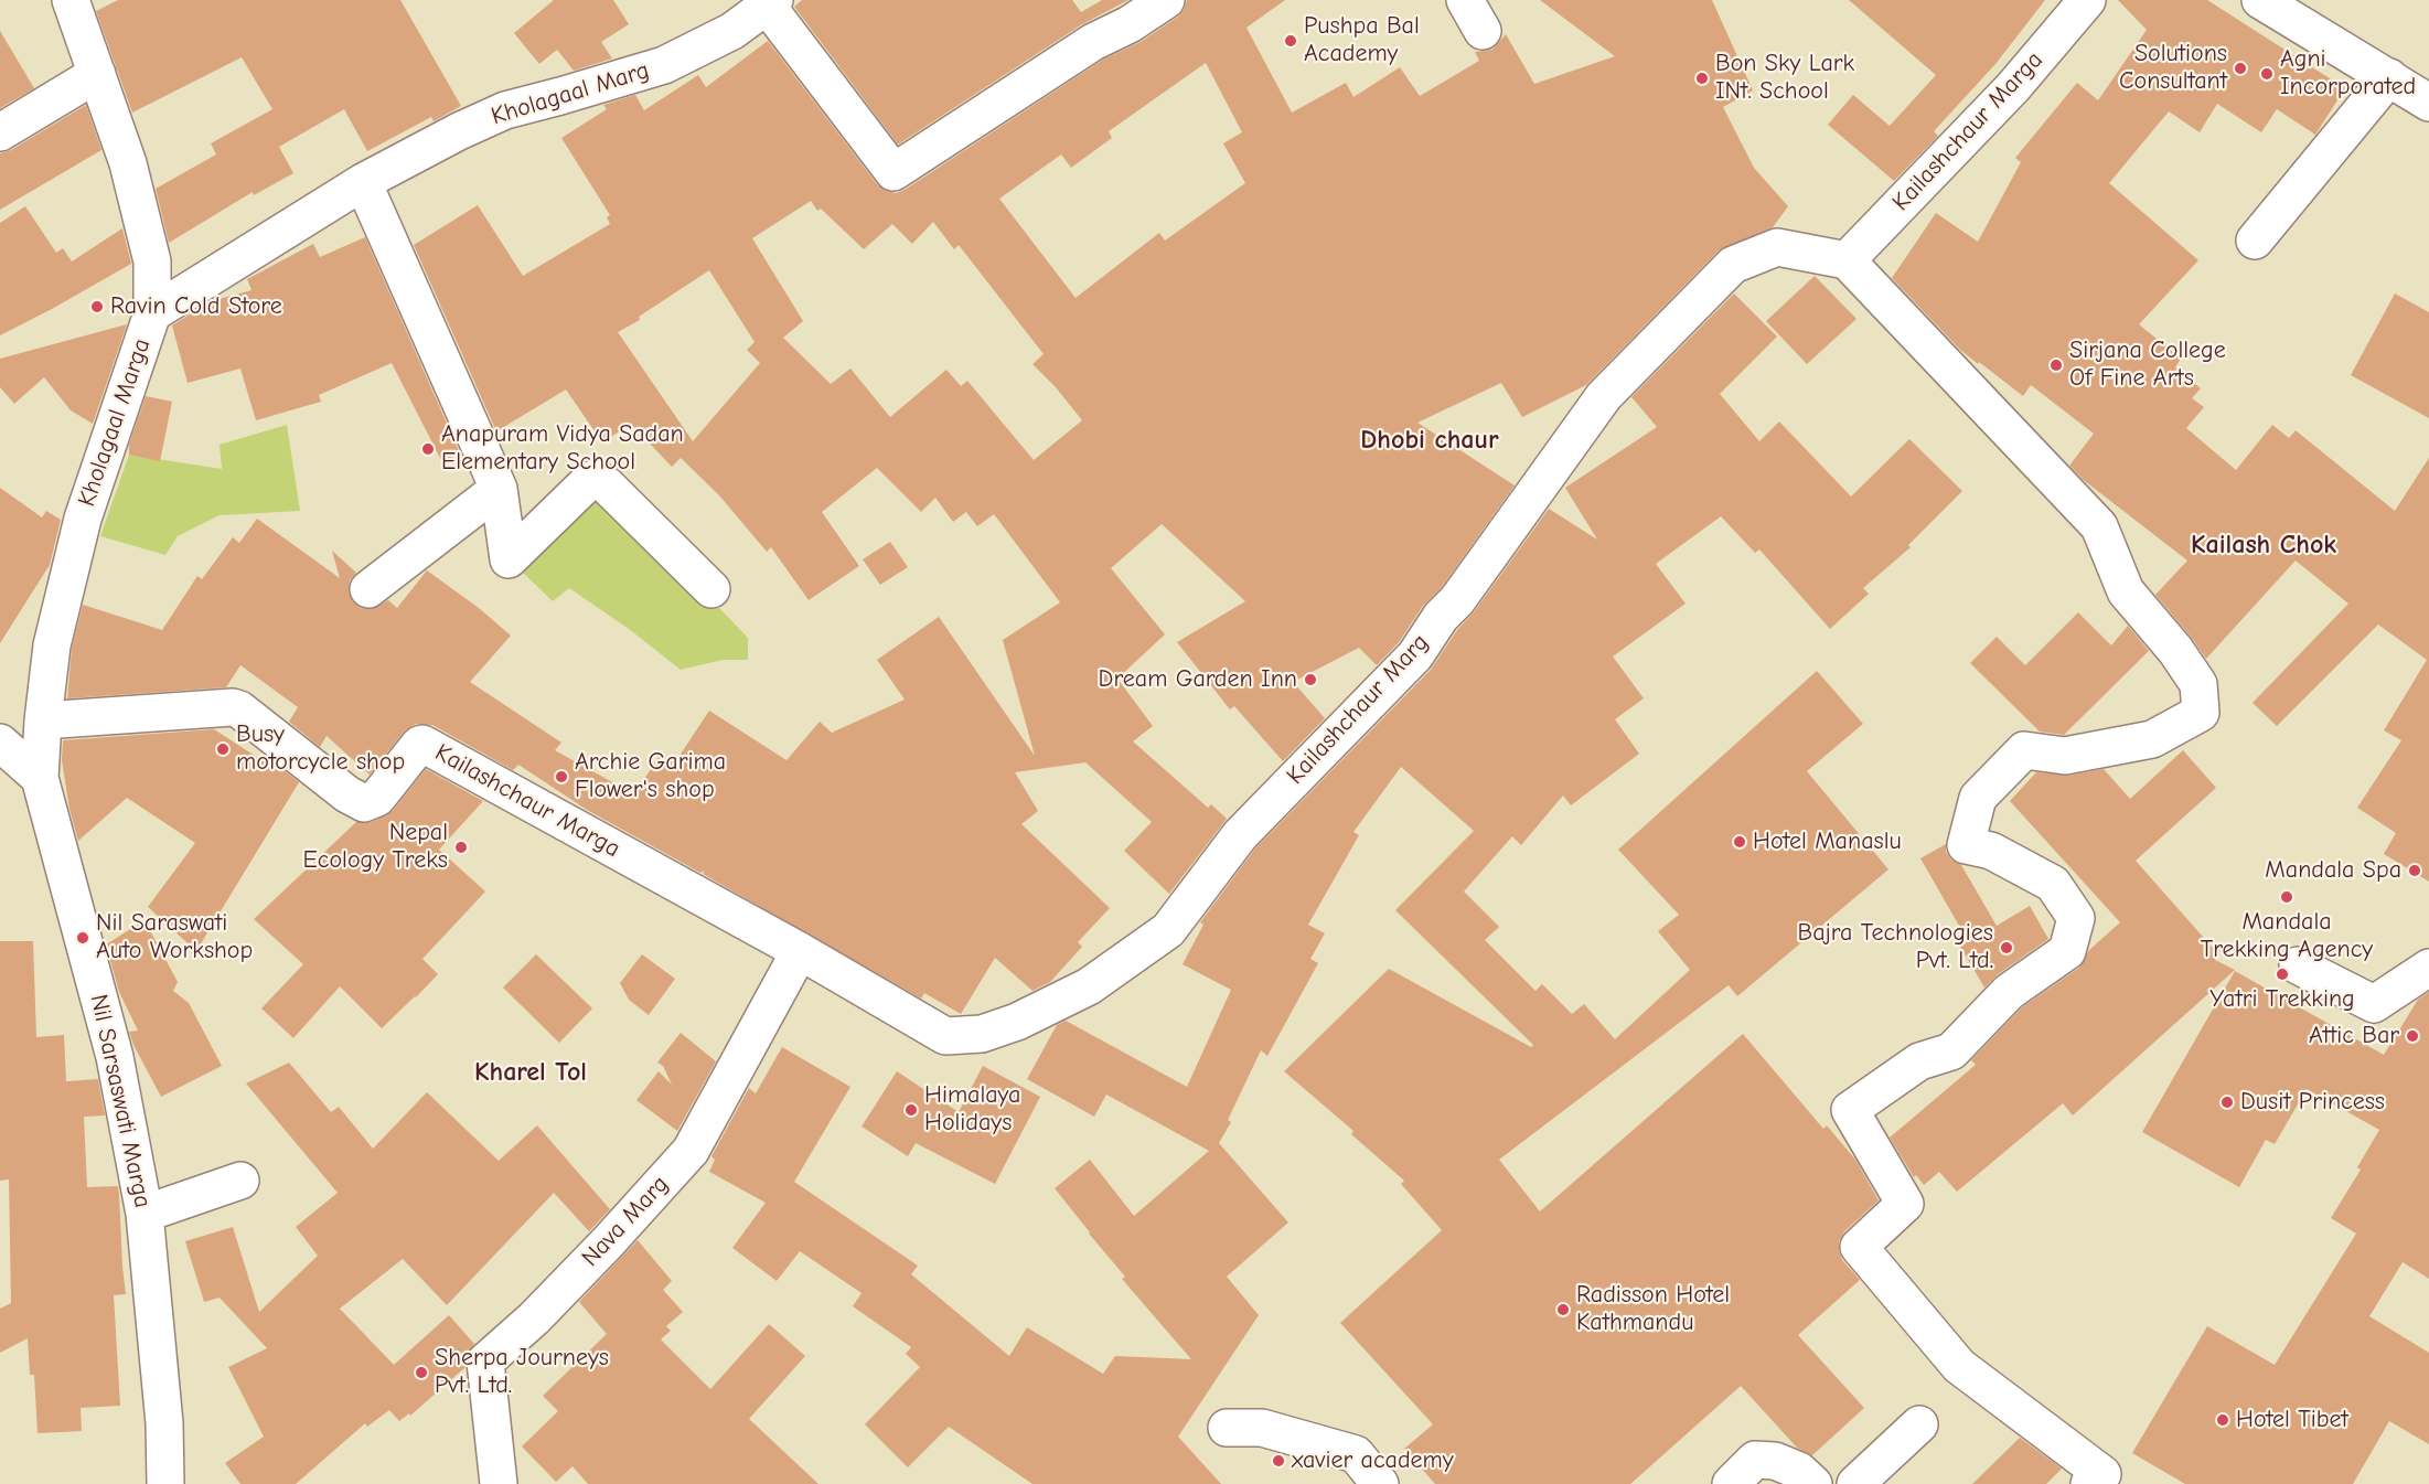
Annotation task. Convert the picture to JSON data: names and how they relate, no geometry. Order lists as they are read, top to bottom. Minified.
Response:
{"streets":{"street":["Kholagaal Marg","Kailashchaur Marga","Kholagaal Marga","Kailashchaur Marg","Nil Sarsaswati Marga","Nava Marg"]},"crossings":[["Kholagaal Marg","Kholagaal Marga"],["Kailashchaur Marga","Kholagaal Marga"],["Kailashchaur Marga","Kailashchaur Marg"],["Kailashchaur Marga","Nava Marg"],["Kholagaal Marga","Nil Sarsaswati Marga"]],"districts":["Dhobi chaur","Kailash Chok","Kharel Tol"],"places":["Pushpa Bal Academy","Solutions Consultant","Agni Incorporated","Bon Sky Lark INt. School","Ravin Cold Store","Sirjana College Of Fine Arts","Anapuram Vidya Sadan Elementary School","Dream Garden Inn","Busy motorcycle shop","Archie Garima Flower's shop","Hotel Manaslu","Nepal Ecology Treks","Mandala Spa","Mandala Trekking Agency","Nil Saraswati Auto Workshop","Bajra Technologies Pvt. Ltd.","Yatri Trekking","Attic Bar","Dusit Princess","Himalaya Holidays","Radisson Hotel Kathmandu","Sherpa Journeys Pvt. Ltd.","Hotel Tibet","xavier academy"]}
